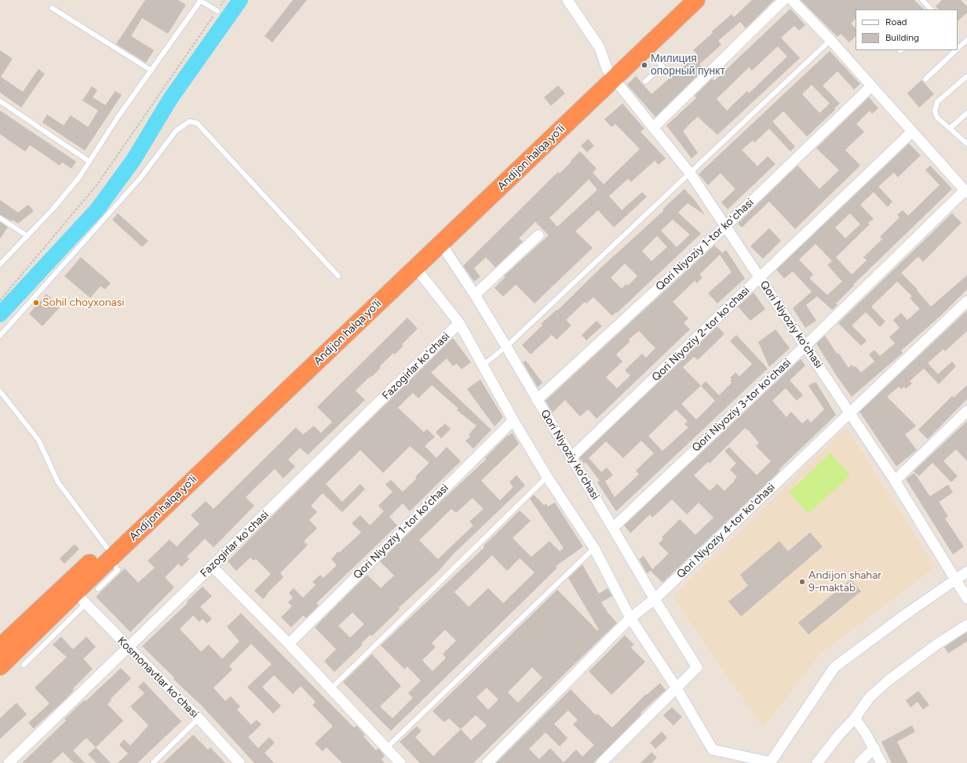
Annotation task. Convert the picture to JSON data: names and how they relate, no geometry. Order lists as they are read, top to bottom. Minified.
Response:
{"streets":{"highway":["Andijon halqa yo‘li"],"street":["Qori Niyoziy 1-tor koʻchasi","Qori Niyoziy ko'chasi","Qori Niyoziy 2-tor koʻchasi","Fazogirlar koʻchasi","Qori Niyoziy 3-tor koʻchasi","Qori Niyoziy 4-tor koʻchasi","Kosmonavtlar koʻchasi"]},"crossings":[["Andijon halqa yo‘li","Qori Niyoziy ko'chasi"],["Andijon halqa yo‘li","Kosmonavtlar koʻchasi"],["Qori Niyoziy 1-tor koʻchasi","Qori Niyoziy ko'chasi"],["Qori Niyoziy ko'chasi","Qori Niyoziy 2-tor koʻchasi"],["Qori Niyoziy ko'chasi","Qori Niyoziy 3-tor koʻchasi"],["Qori Niyoziy ko'chasi","Qori Niyoziy 4-tor koʻchasi"],["Fazogirlar koʻchasi","Kosmonavtlar koʻchasi"]],"places":["Милиция опорный пункт","Sohil choyxonasi","Andijon shahar 9-maktab"],"legend":["Road","Building"]}
